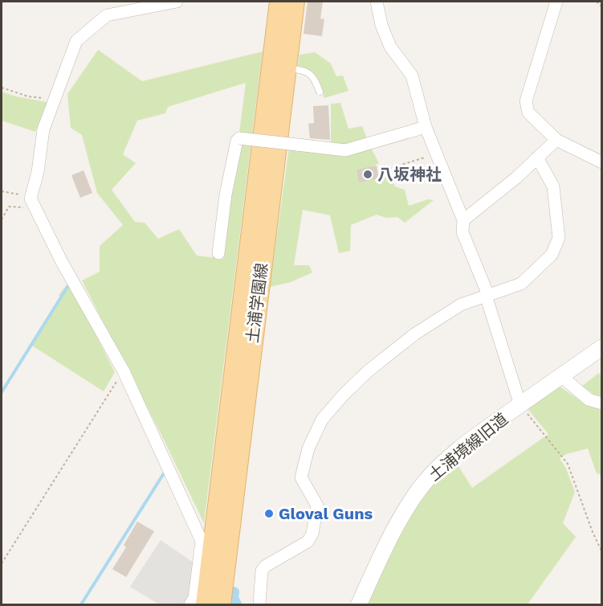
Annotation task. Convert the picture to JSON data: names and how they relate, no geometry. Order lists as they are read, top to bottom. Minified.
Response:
{"streets":{"main road":["土浦学園線"],"street":["土浦境線旧道"]},"places":["八坂神社","Gloval Guns"]}
